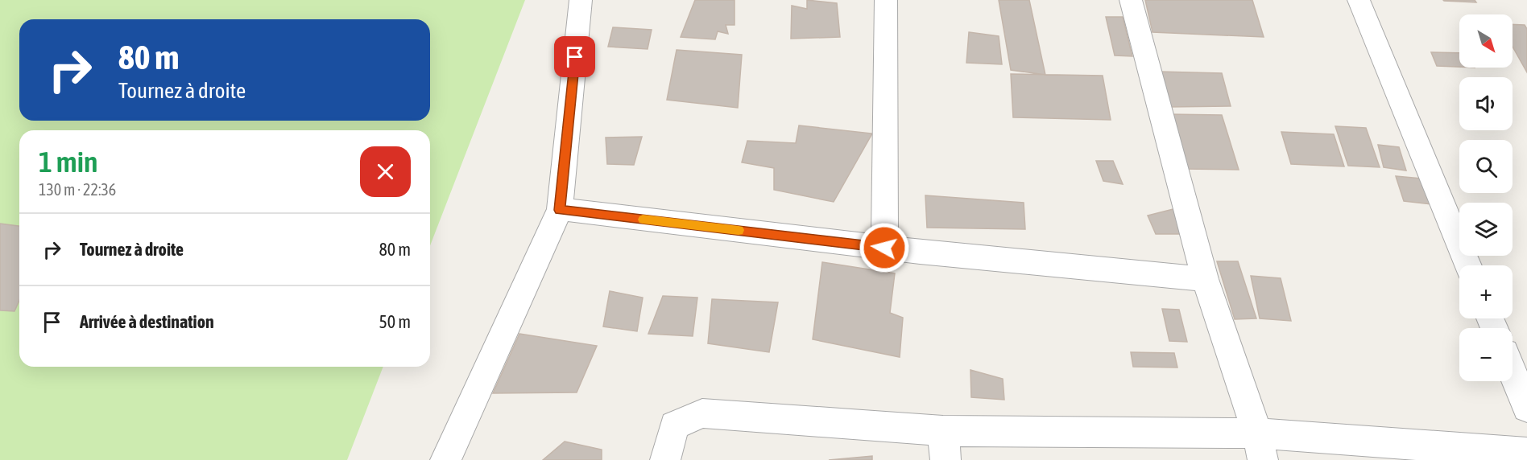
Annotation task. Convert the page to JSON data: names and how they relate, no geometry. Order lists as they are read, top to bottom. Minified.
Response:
{"north":"bottom right","page":{"map_buttons":["+","−"],"turn":["80 m","Tournez à droite"],"heading":["1 min","130 m · 22:36"],"list":[{"name":"Tournez à droite","value":"80 m"},{"name":"Arrivée à destination","value":"50 m"}]}}
